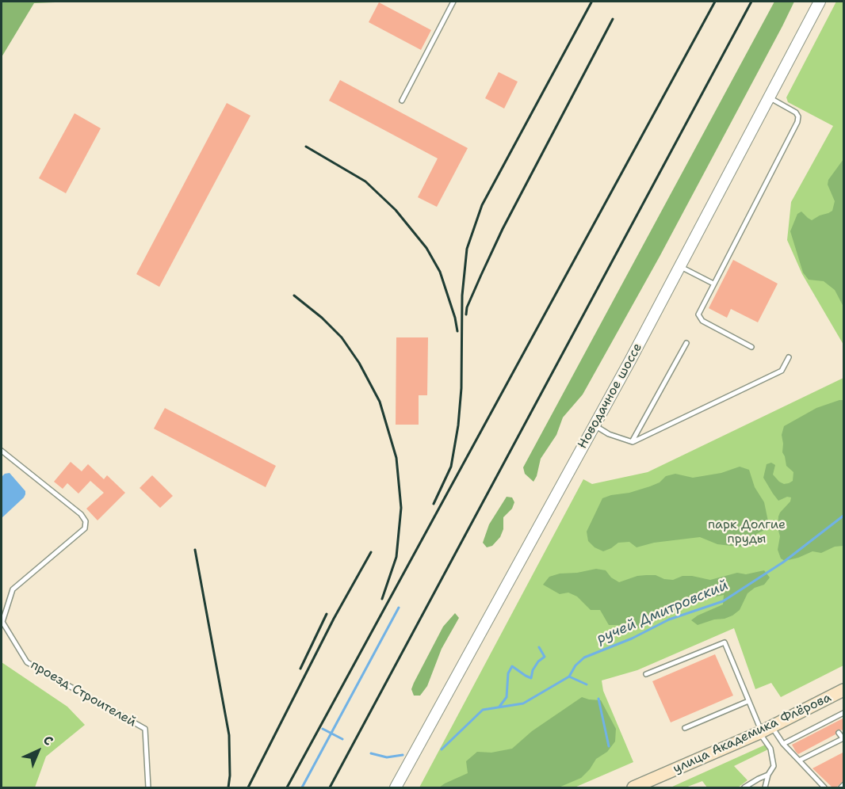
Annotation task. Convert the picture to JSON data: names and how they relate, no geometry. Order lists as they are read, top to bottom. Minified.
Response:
{"streets":{"main road":["улица Академика Флёрова"],"street":["Новодачное шоссе"],"lane":["проезд Строителей"]},"water":["ручей Дмитровский"],"parks":["парк Долгие пруды"],"north":"top right"}
